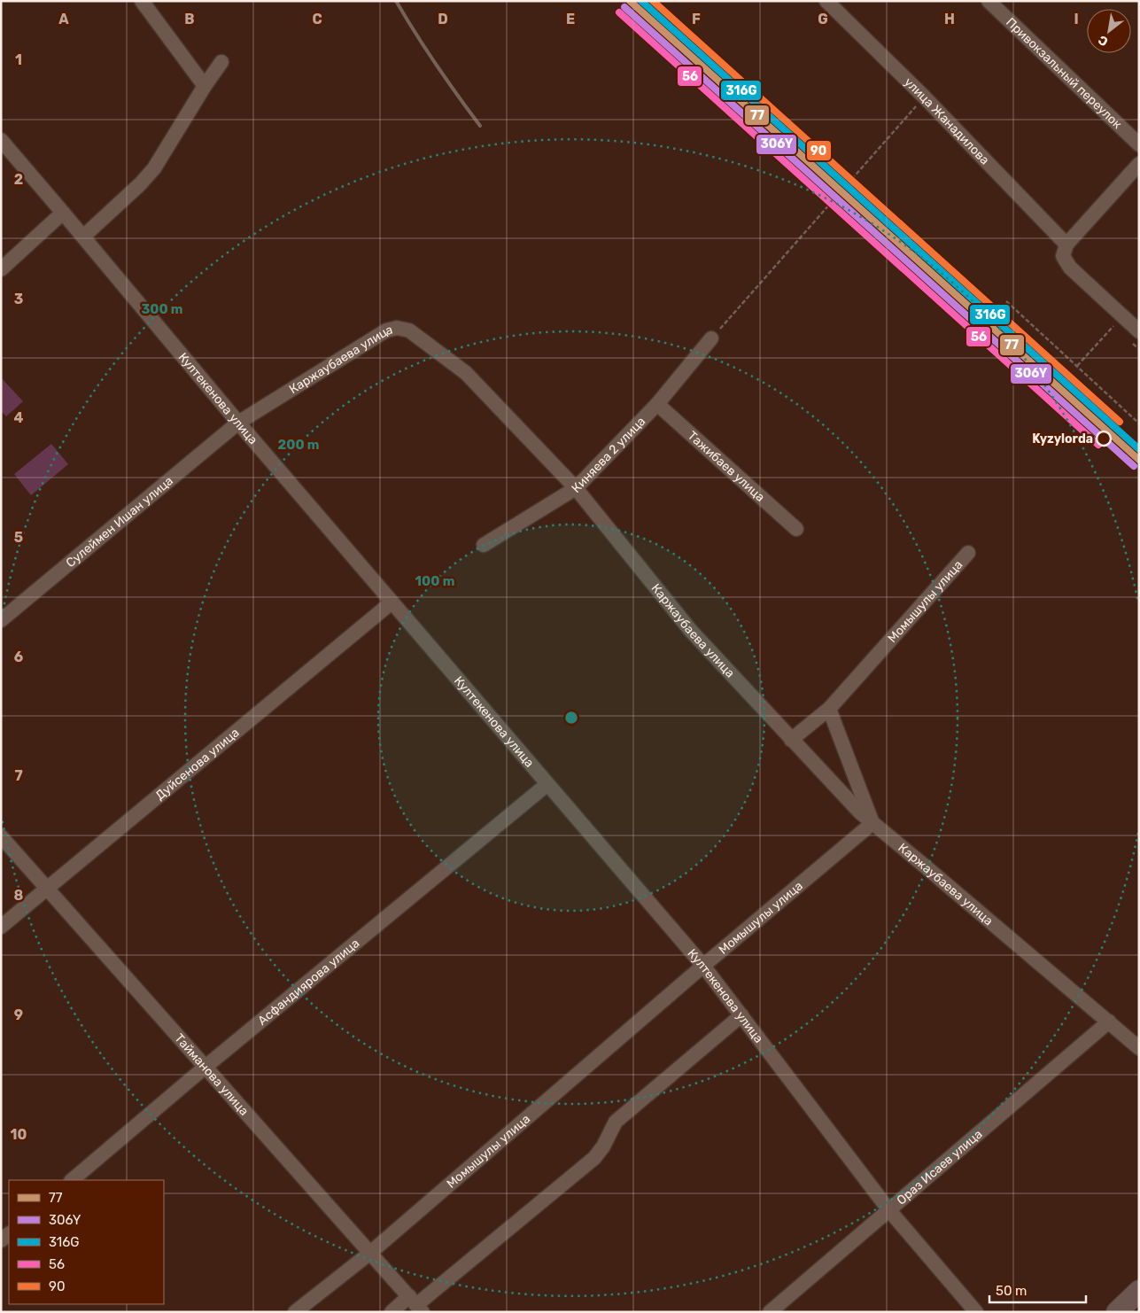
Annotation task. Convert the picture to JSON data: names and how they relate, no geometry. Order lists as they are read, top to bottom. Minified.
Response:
{"streets":{"street":["Привокзальный переулок","улица Жанадилова","Каржаубаева улица","Култекенова улица","Киняева 2 улица","Тажибаев улица","Сулеймен Ишан улица","Момышулы улица","Дуйсенова улица","Асфандиярова улица","Тайманова улица","Ораз Исаев улица"]},"crossings":[["Каржаубаева улица","Култекенова улица"],["Каржаубаева улица","Киняева 2 улица"],["Каржаубаева улица","Сулеймен Ишан улица"],["Каржаубаева улица","Момышулы улица"],["Каржаубаева улица","Ораз Исаев улица"],["Култекенова улица","Сулеймен Ишан улица"],["Култекенова улица","Момышулы улица"],["Култекенова улица","Дуйсенова улица"],["Култекенова улица","Асфандиярова улица"],["Култекенова улица","Ораз Исаев улица"],["Киняева 2 улица","Тажибаев улица"],["Момышулы улица","Тайманова улица"],["Дуйсенова улица","Тайманова улица"],["Асфандиярова улица","Тайманова улица"]],"places":["Kyzylorda"],"lines":["transit line 77","transit line 316G","transit line 90","transit line 306Y","transit line 56"],"legend":["77","306Y","316G","56","90"],"scale_bar":"50 m","north":"bottom left","grid":{"columns":["A","B","C","D","E","F","G","H","I"],"rows":["1","2","3","4","5","6","7","8","9","10"]},"rings":["300 m","200 m","100 m"]}
